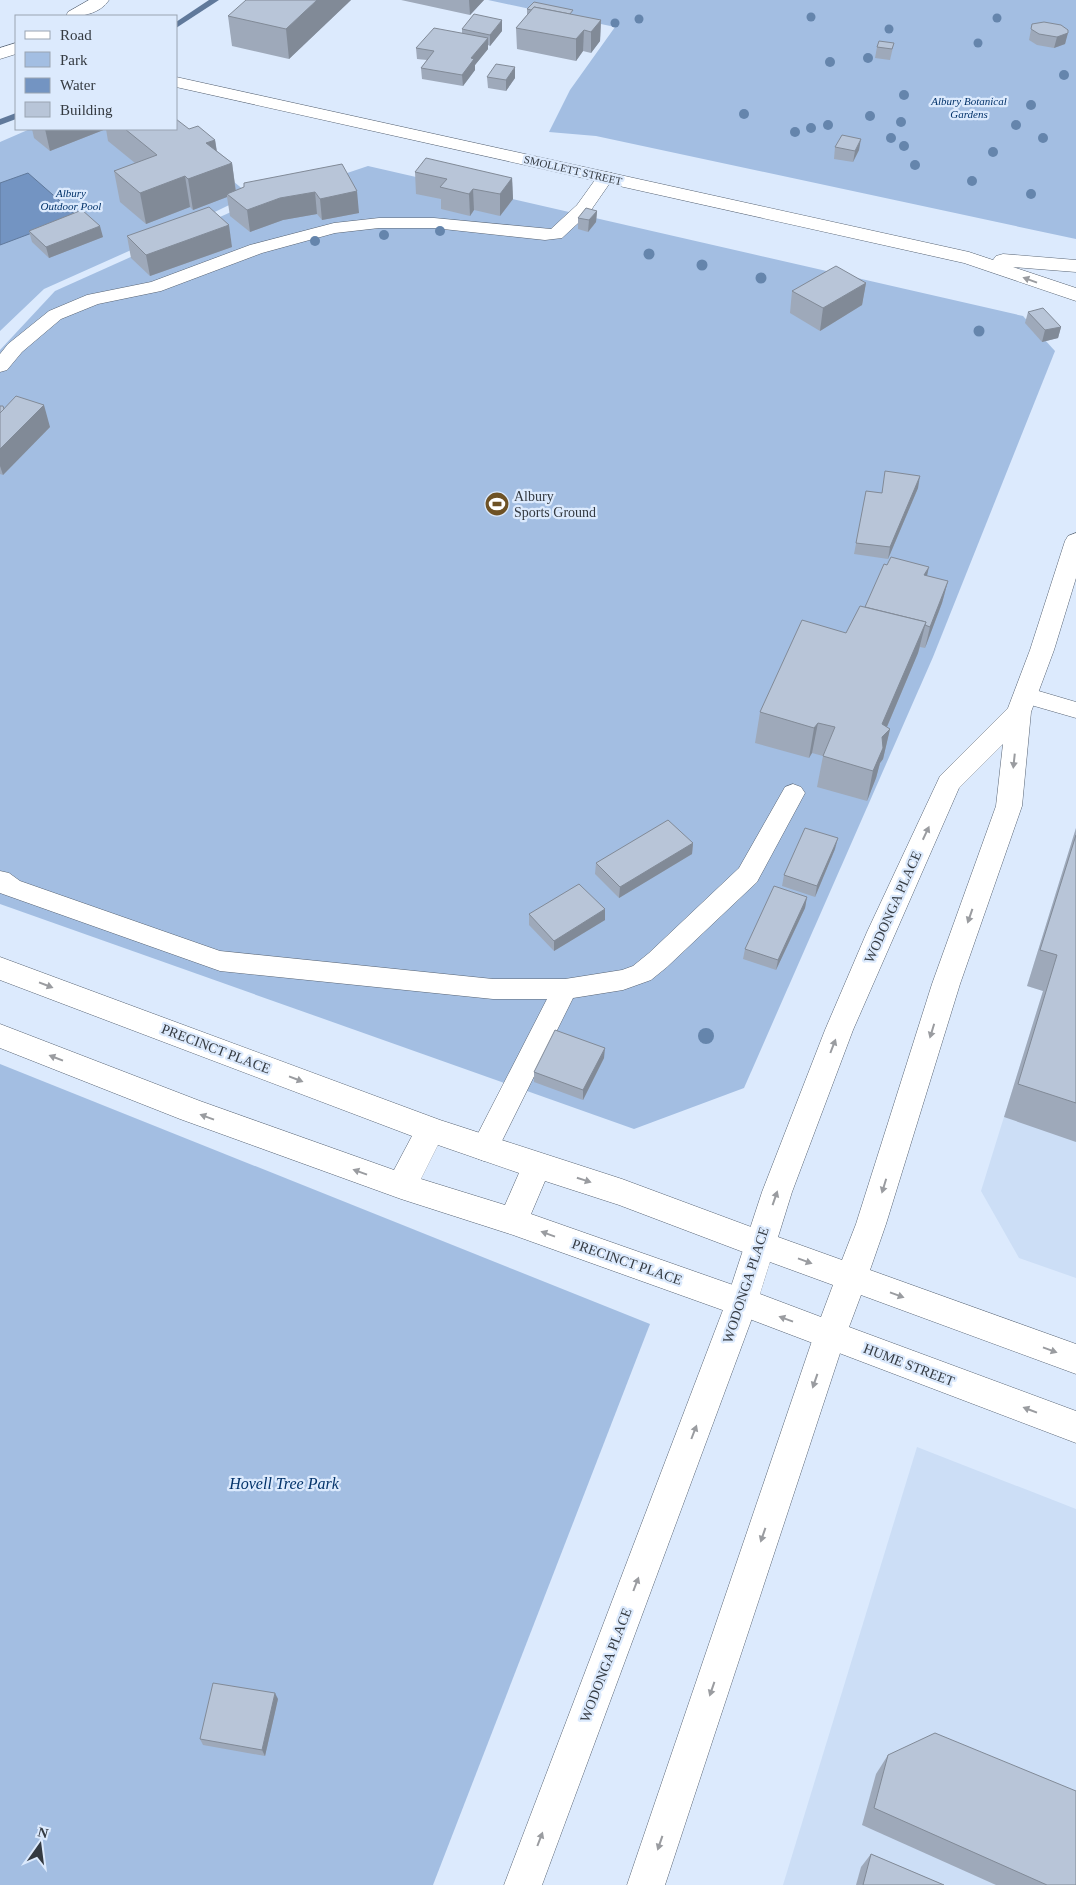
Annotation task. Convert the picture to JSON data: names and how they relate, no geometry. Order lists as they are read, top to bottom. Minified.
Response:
{"streets":{"main road":["SMOLLETT STREET","WODONGA PLACE","PRECINCT PLACE","HUME STREET"]},"crossings":[["WODONGA PLACE","PRECINCT PLACE"],["WODONGA PLACE","HUME STREET"],["PRECINCT PLACE","HUME STREET"]],"parks":["Albury Botanical Gardens","Albury Outdoor Pool","Hovell Tree Park"],"places":{"sports":["Albury Sports Ground"]},"legend":["Road","Park","Water","Building"],"north":"top"}
